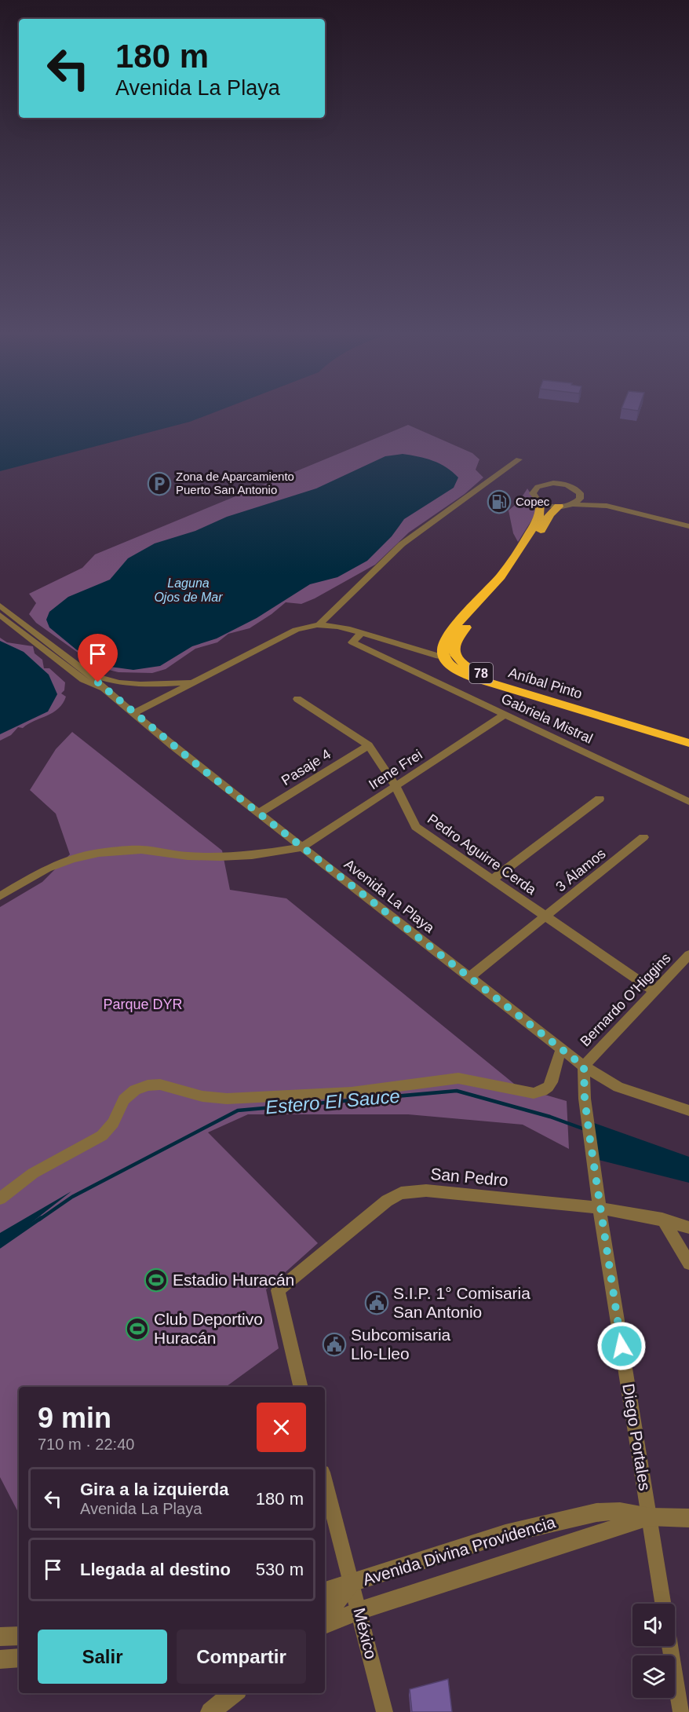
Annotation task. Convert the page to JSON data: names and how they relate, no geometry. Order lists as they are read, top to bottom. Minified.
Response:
{"streets":{"highway":["78","Aníbal Pinto"],"street":["Gabriela Mistral","Pasaje 4","Irene Frei","Pedro Aguirre Cerda","3 Álamos","Avenida La Playa","Bernardo O'Higgins","San Pedro","Diego Portales","Avenida Divina Providencia","México"]},"crossings":[["78","Aníbal Pinto"],["Gabriela Mistral","Irene Frei"],["Pasaje 4","Pedro Aguirre Cerda"],["Pasaje 4","Avenida La Playa"],["Irene Frei","Pedro Aguirre Cerda"],["Irene Frei","Avenida La Playa"],["Pedro Aguirre Cerda","3 Álamos"],["Pedro Aguirre Cerda","Bernardo O'Higgins"],["3 Álamos","Avenida La Playa"],["Avenida La Playa","Bernardo O'Higgins"],["Avenida La Playa","Diego Portales"],["Bernardo O'Higgins","Diego Portales"],["San Pedro","Diego Portales"],["Diego Portales","Avenida Divina Providencia"],["Avenida Divina Providencia","México"]],"water":["Laguna Ojos de Mar","Estero El Sauce"],"parks":["Parque DYR"],"places":{"parking":["Zona de Aparcamiento Puerto San Antonio"],"fuel station":["Copec"],"sports":["Estadio Huracán","Club Deportivo Huracán"],"public building":["S.I.P. 1° Comisaria San Antonio","Subcomisaria Llo-Lleo"]},"page":{"turn":["180 m","Avenida La Playa"],"heading":["9 min","710 m · 22:40"],"list":[{"name":"Gira a la izquierda","note":"Avenida La Playa","value":"180 m"},{"name":"Llegada al destino","value":"530 m"}],"buttons":["Salir","Compartir"]}}
